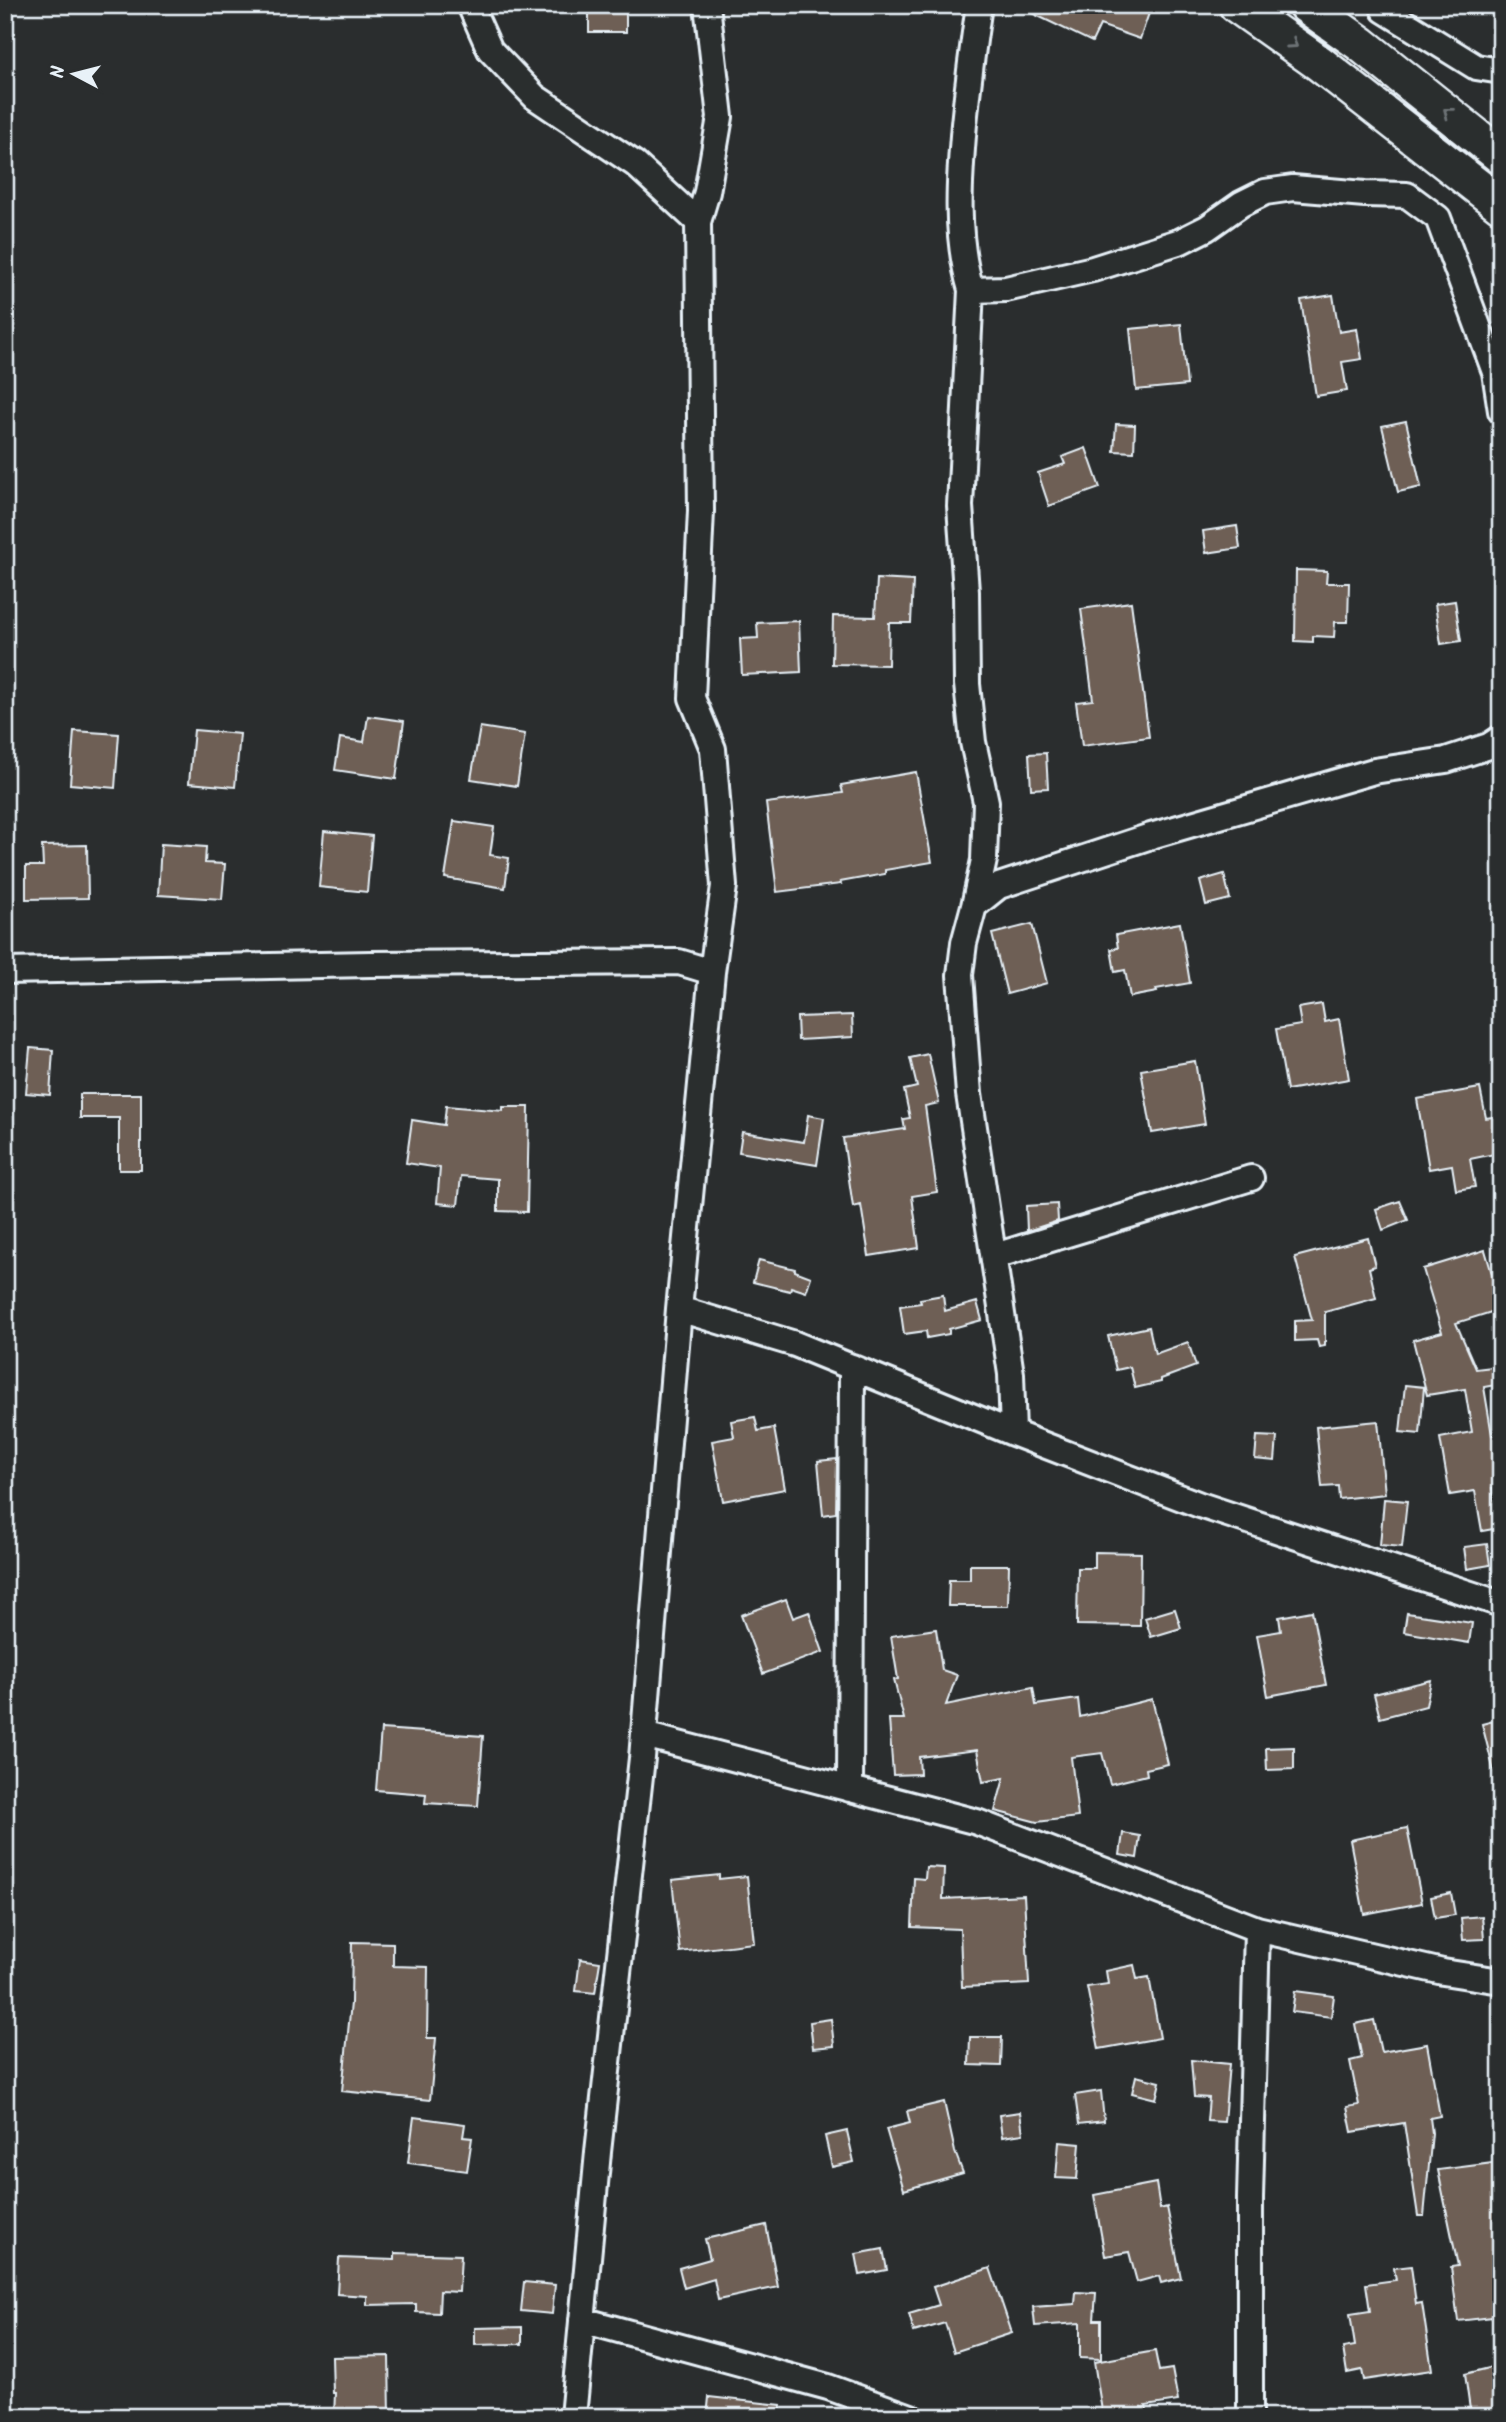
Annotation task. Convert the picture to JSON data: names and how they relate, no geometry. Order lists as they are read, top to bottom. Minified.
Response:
{"north":"left"}
